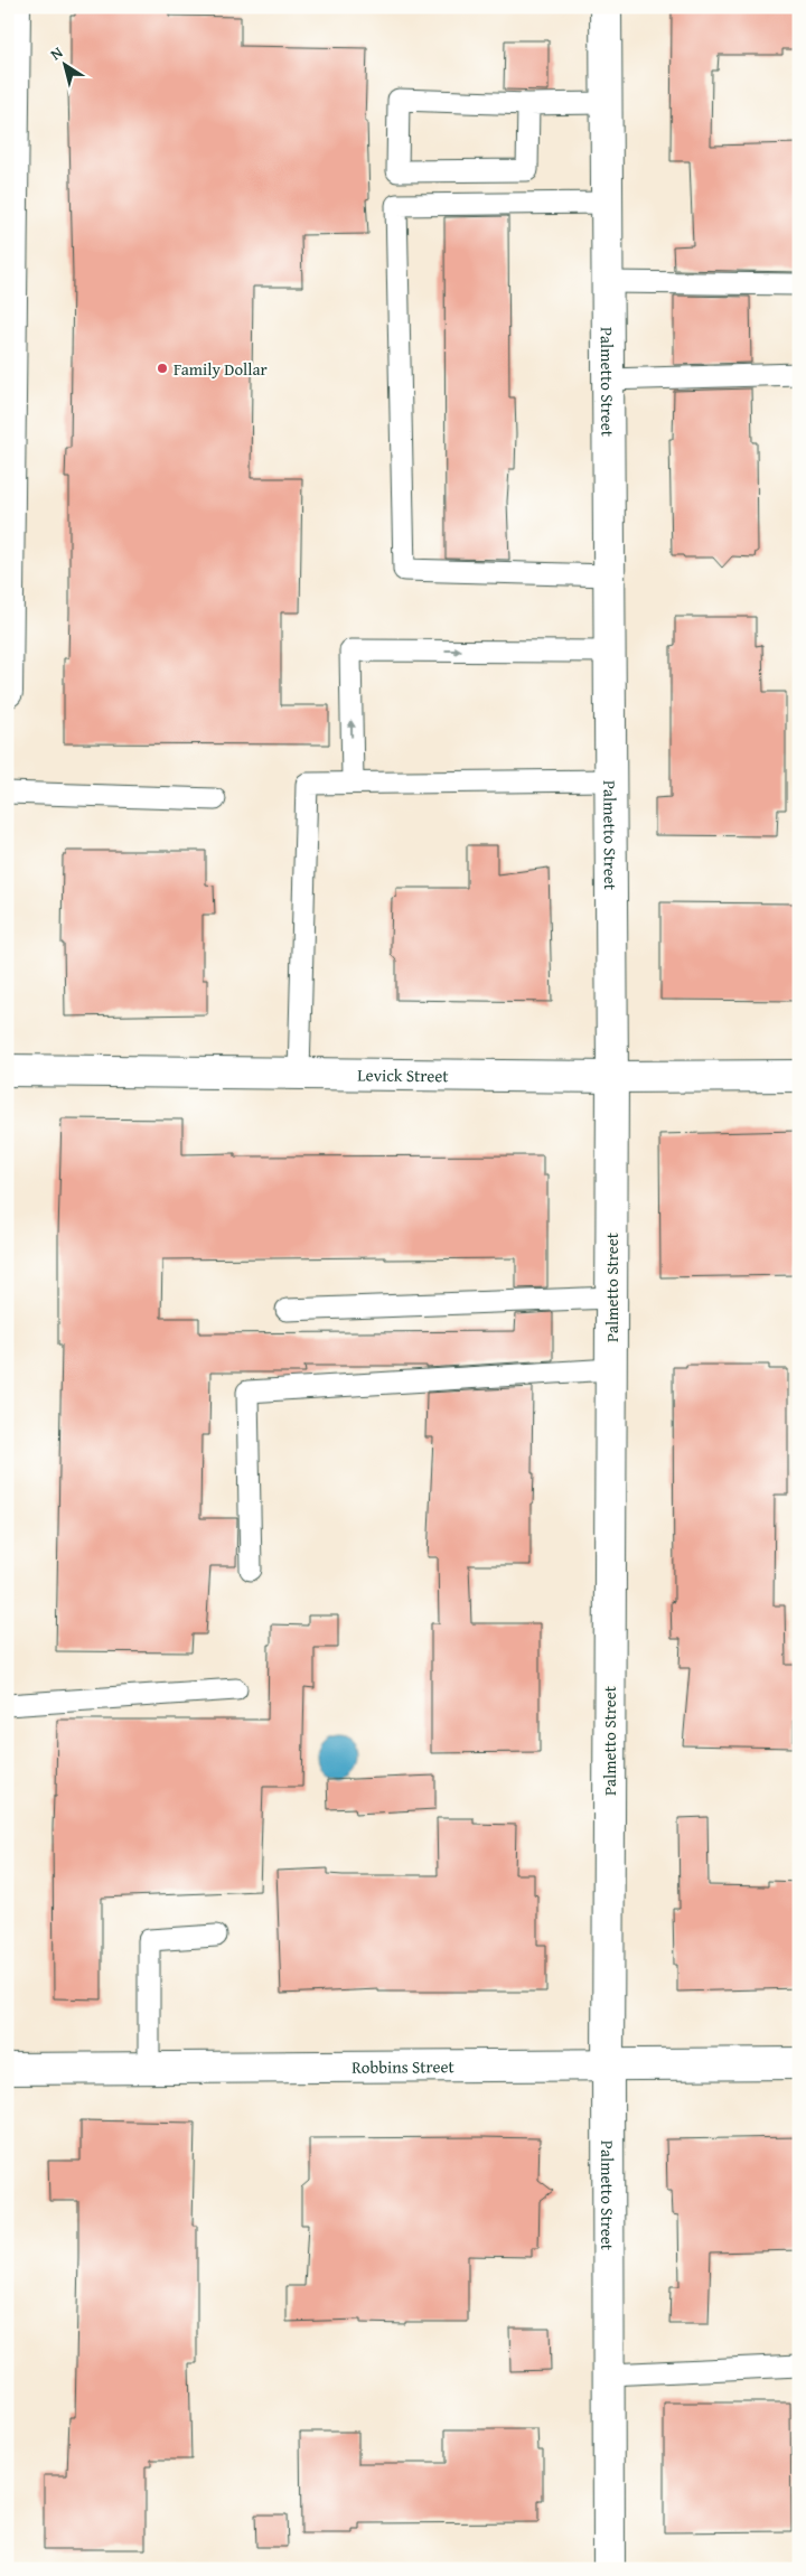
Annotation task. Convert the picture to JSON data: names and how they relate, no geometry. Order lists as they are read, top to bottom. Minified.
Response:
{"streets":{"street":["Palmetto Street","Levick Street","Robbins Street"]},"crossings":[["Palmetto Street","Levick Street"],["Palmetto Street","Robbins Street"]],"places":["Family Dollar"],"north":"top left"}
